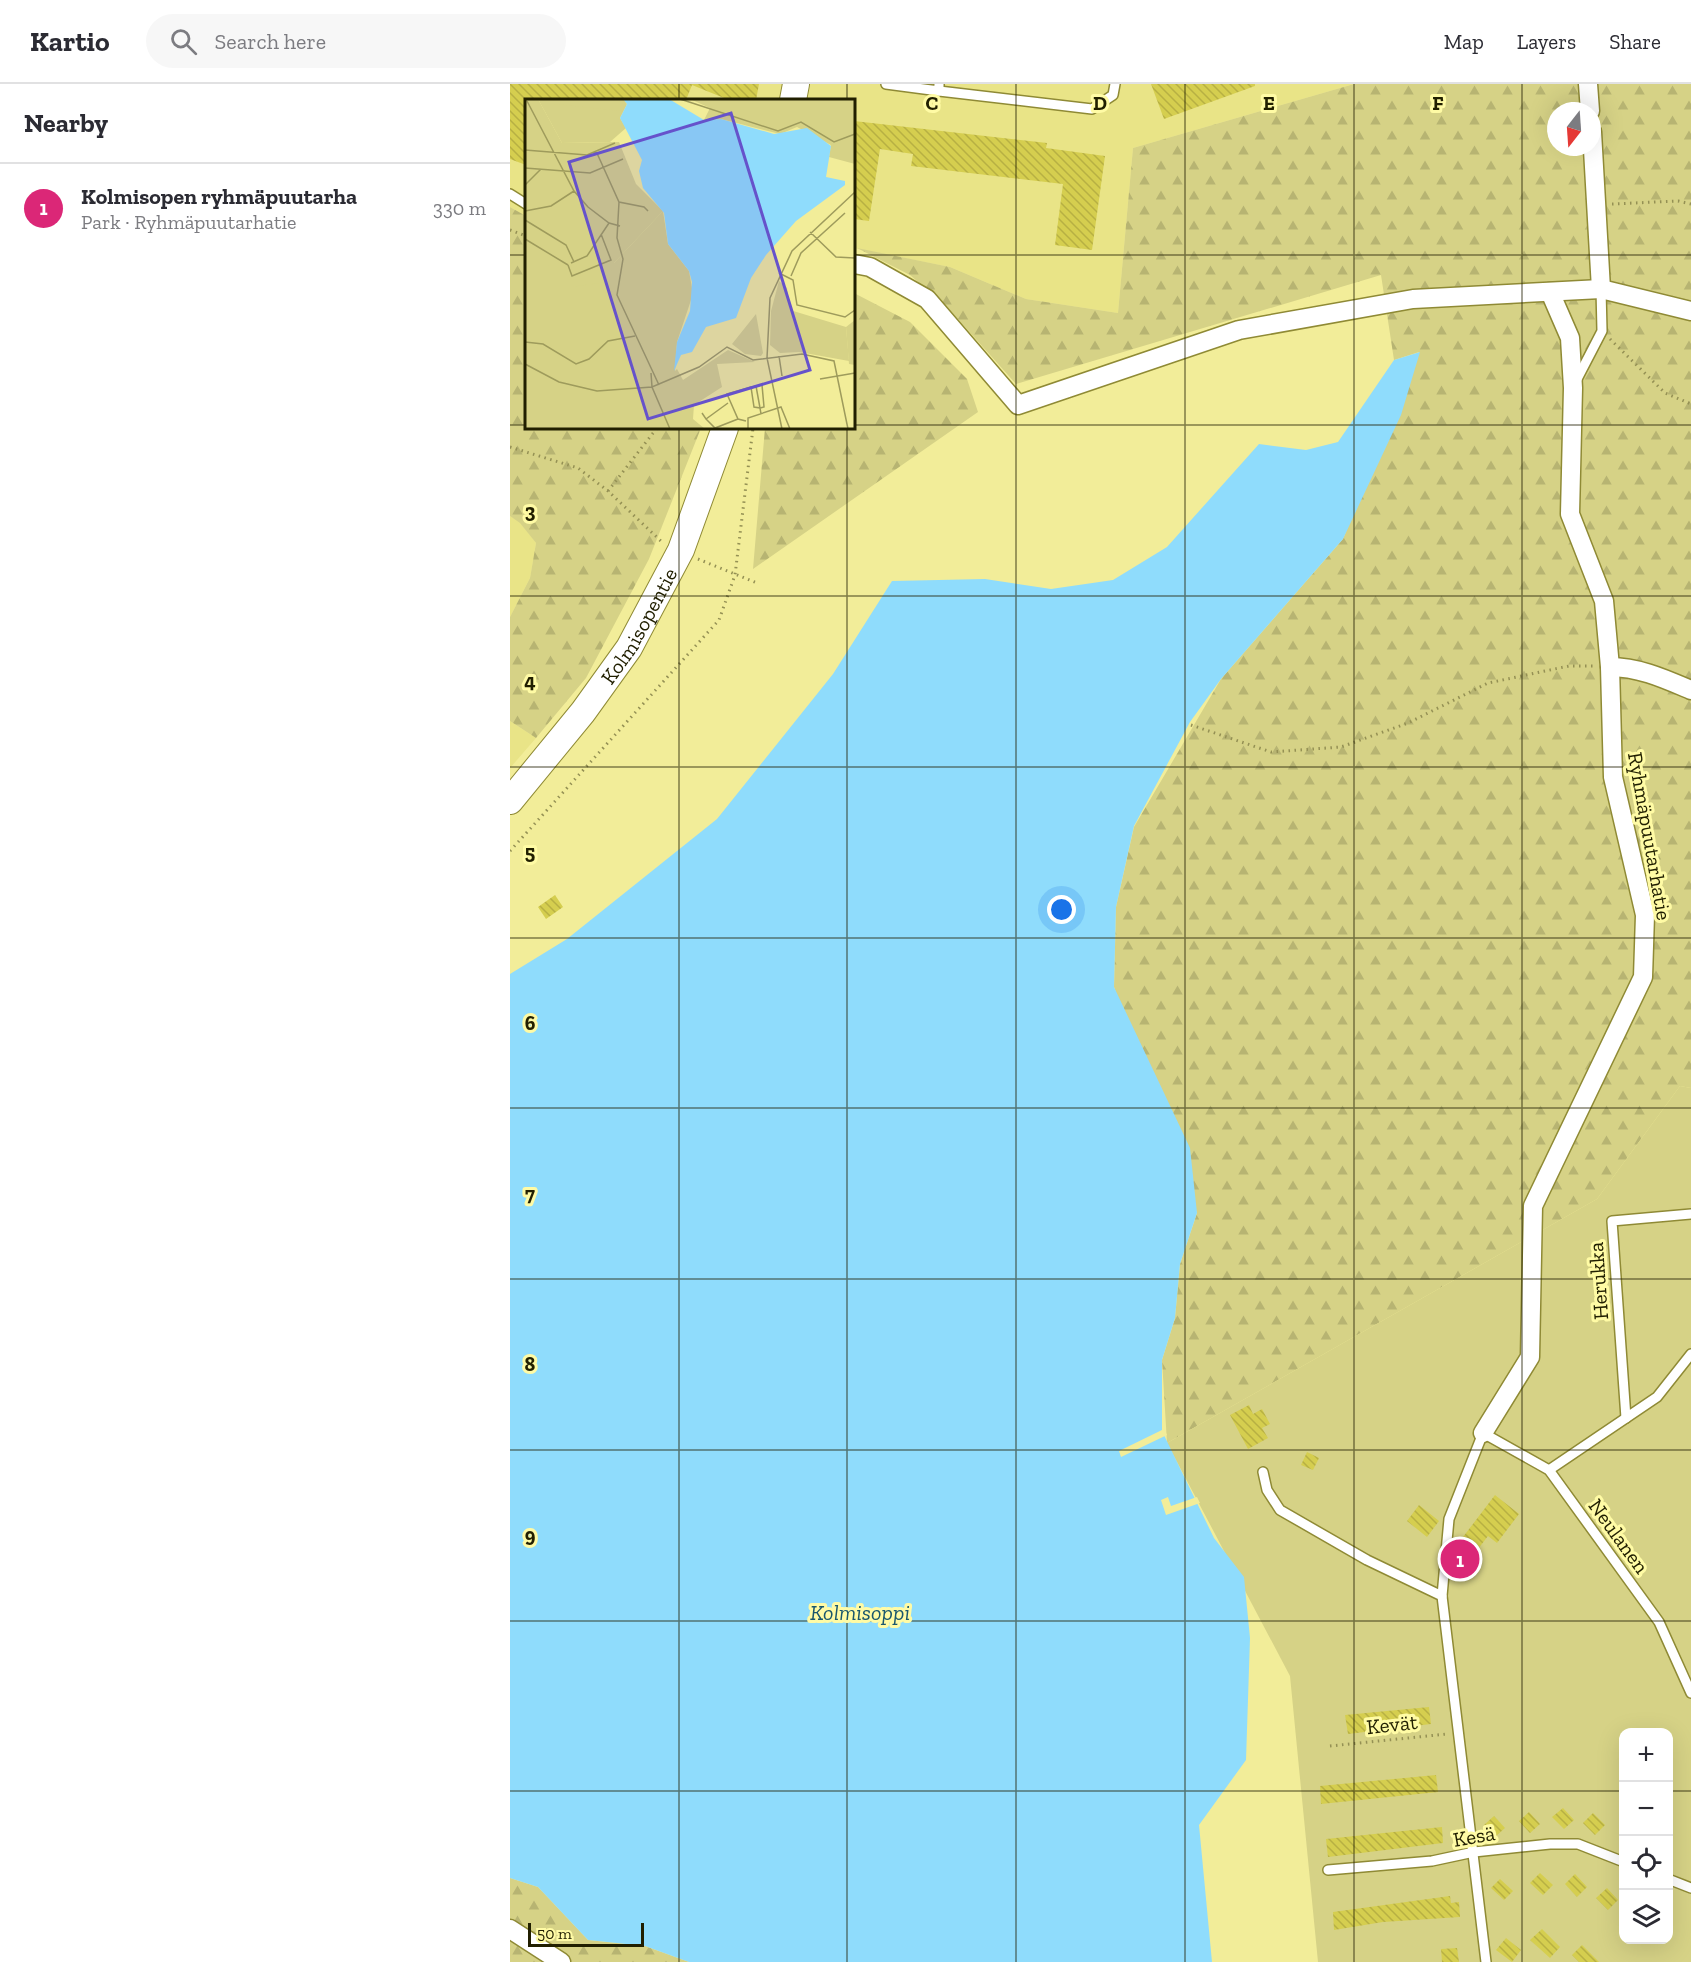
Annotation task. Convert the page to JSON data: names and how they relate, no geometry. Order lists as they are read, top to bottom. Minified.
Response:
{"streets":{"main road":["Kolmisopentie"],"street":["Ryhmäpuutarhatie"],"lane":["Herukka","Neulanen","Kesä"],"path":["Kevät"]},"crossings":[["Ryhmäpuutarhatie","Neulanen"]],"water":["Kolmisoppi"],"scale_bar":"50 m","north":"bottom","page":{"header":"Kartio","search":"Search here","nav":["Map","Layers","Share"],"heading":"Nearby","list":[{"mark":"1","name":"Kolmisopen ryhmäpuutarha","note":"Park · Ryhmäpuutarhatie","value":"330 m"}],"pins":"1","map_buttons":["+","−"],"scale":"50 m"},"grid":{"columns":["C","D","E","F"],"rows":["3","4","5","6","7","8","9"]}}
